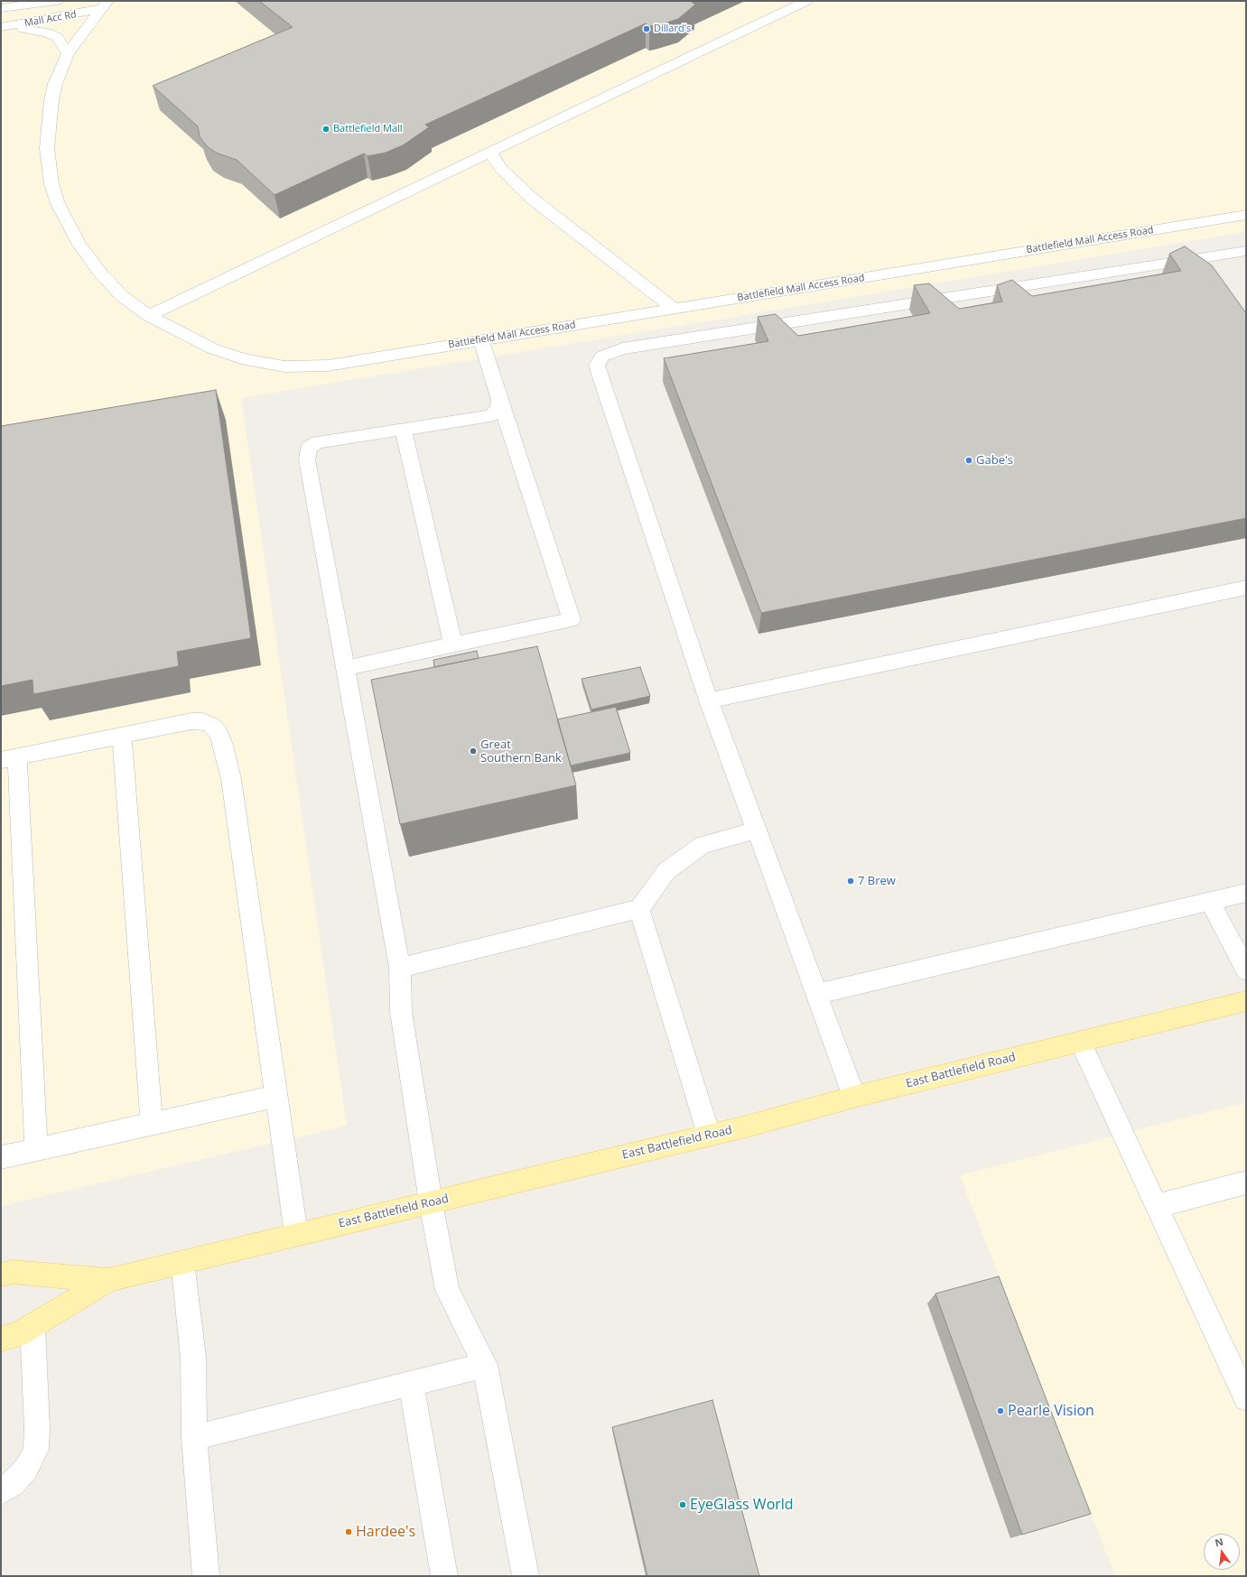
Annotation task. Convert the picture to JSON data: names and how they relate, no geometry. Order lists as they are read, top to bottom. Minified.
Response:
{"streets":{"main road":["East Battlefield Road"],"street":["Mall Acc Rd","Battlefield Mall Access Road"]},"crossings":[["Mall Acc Rd","Battlefield Mall Access Road"]],"places":["Dillard's","Battlefield Mall","Gabe's","Great Southern Bank","7 Brew","Pearle Vision","EyeGlass World","Hardee's"],"north":"top"}
